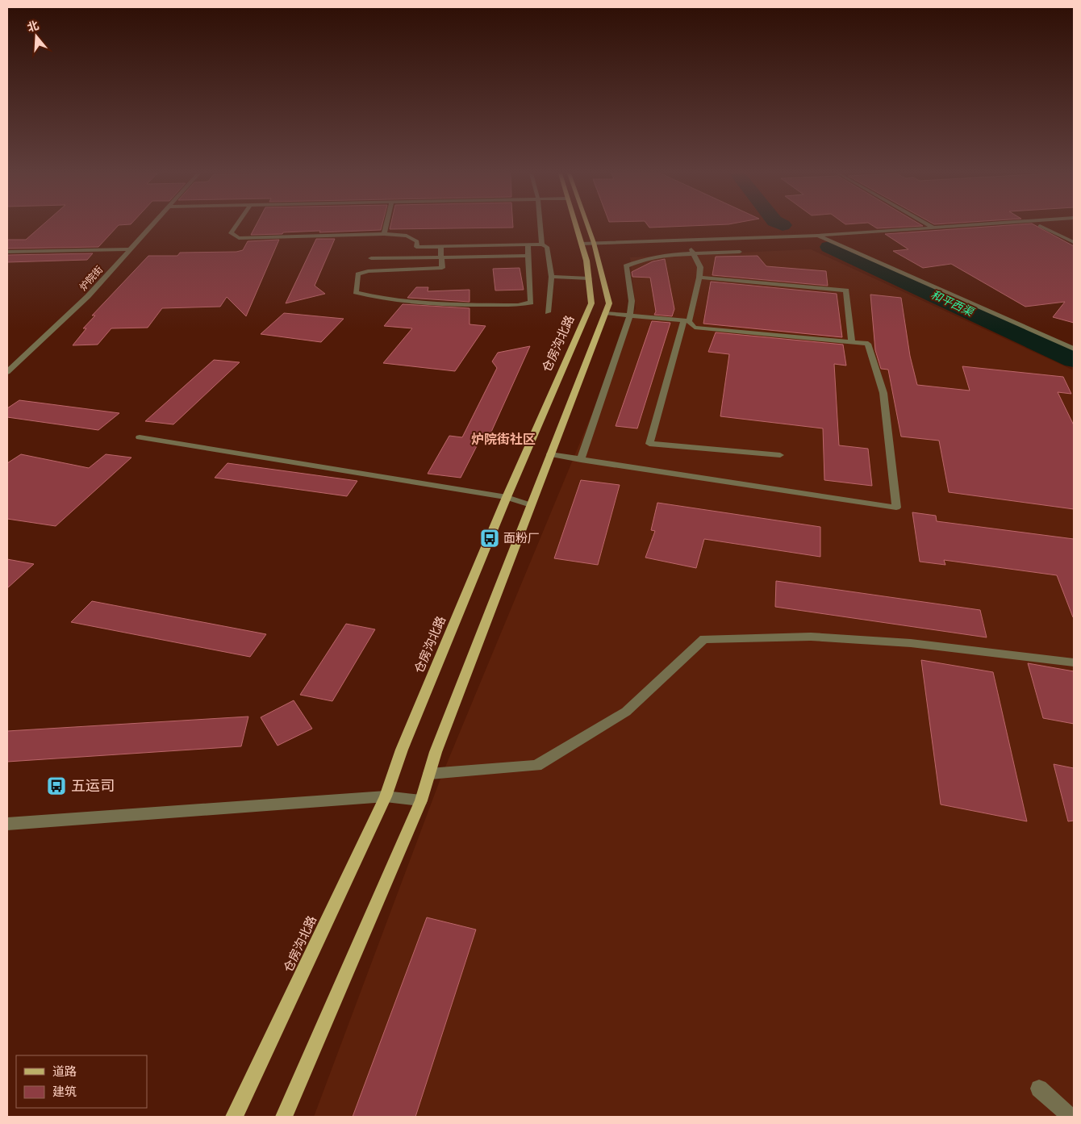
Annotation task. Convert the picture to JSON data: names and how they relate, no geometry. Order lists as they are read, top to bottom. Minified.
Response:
{"streets":{"main road":["仓房沟北路"],"street":["炉院街"]},"districts":["炉院街社区"],"water":["和平西渠"],"places":{"bus stop":["面粉厂","五运司"]},"legend":["道路","建筑"],"north":"top"}
